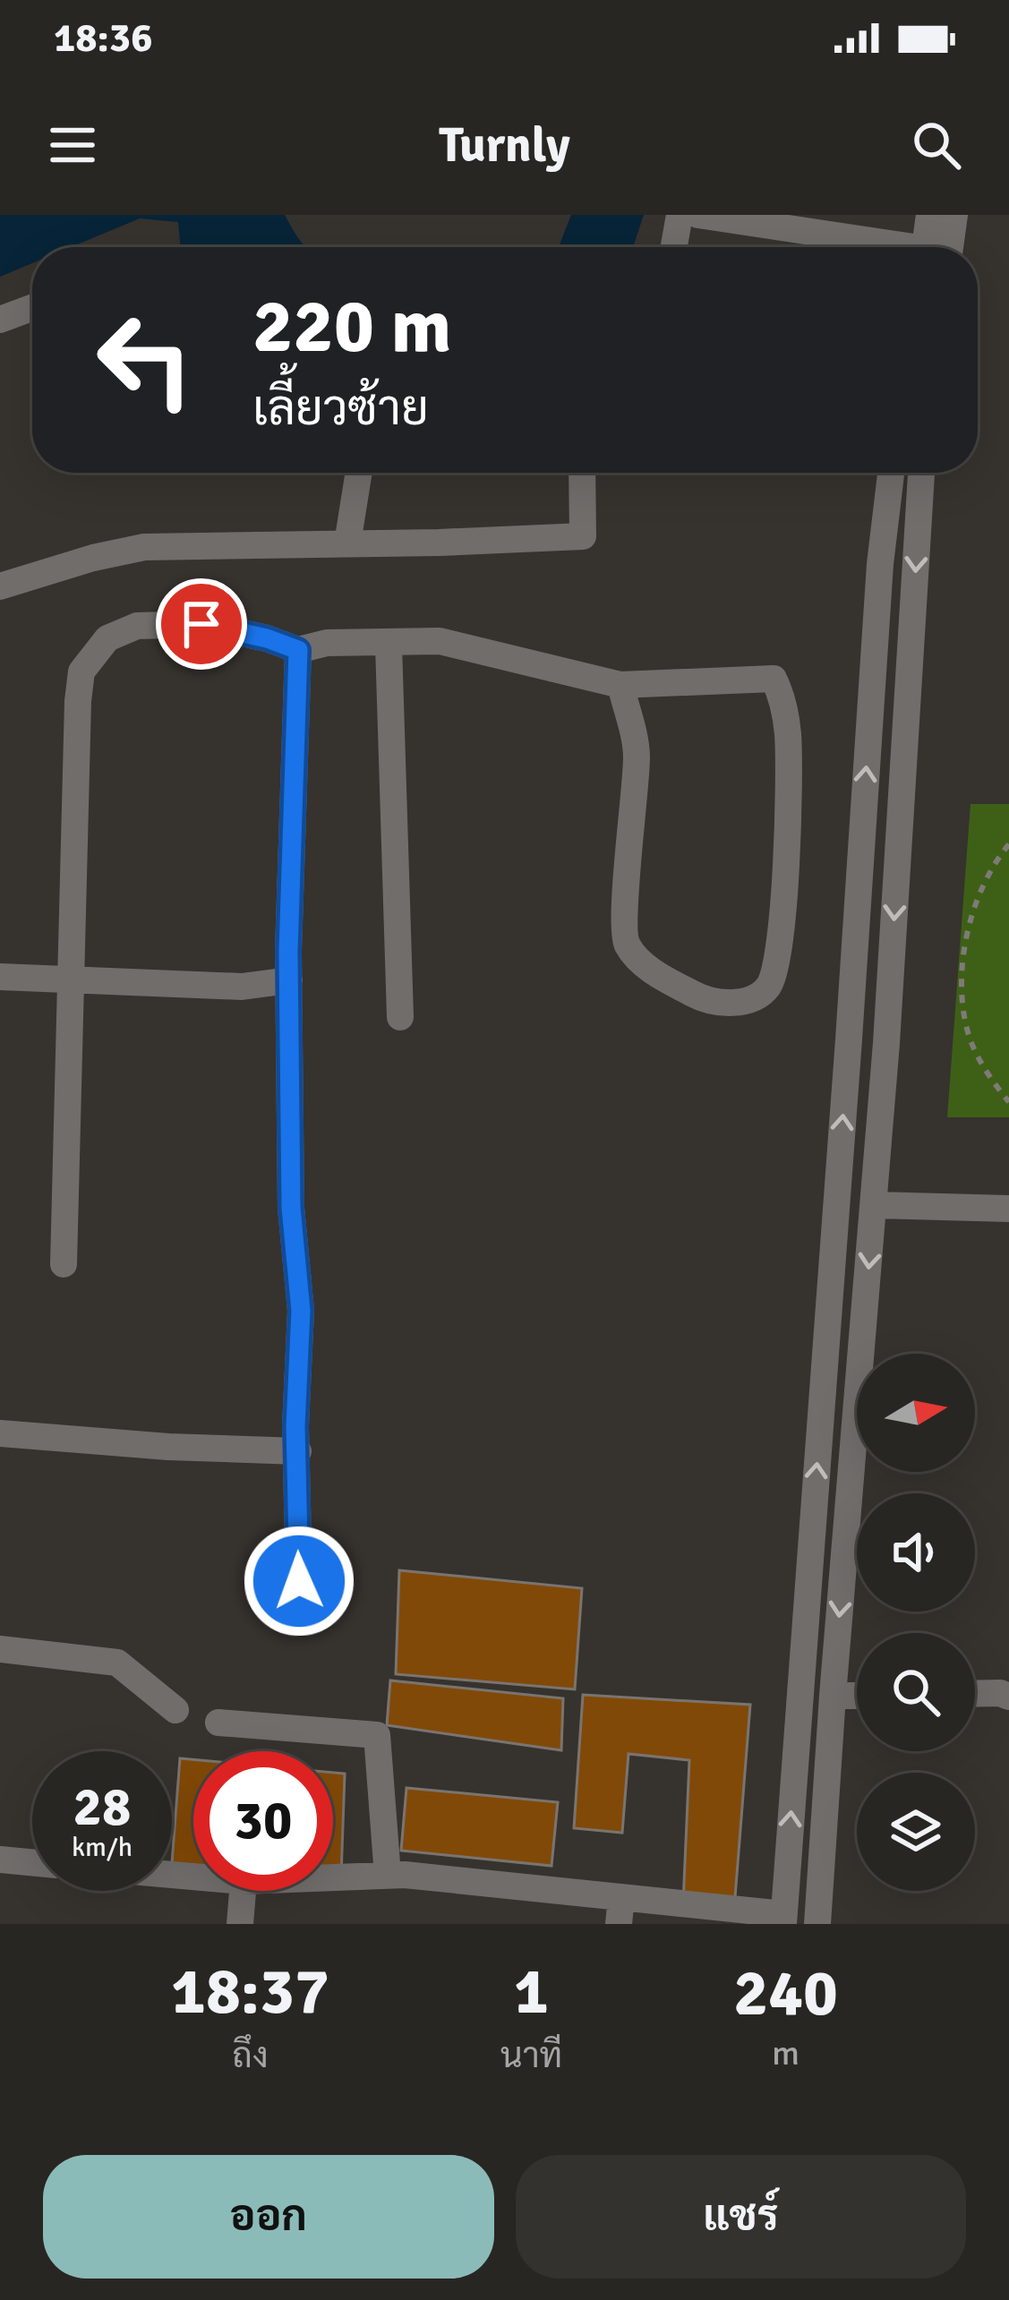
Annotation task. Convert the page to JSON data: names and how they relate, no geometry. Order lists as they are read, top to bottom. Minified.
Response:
{"north":"right","page":{"status":"18:36","header":"Turnly","turn":["220 m","เลี้ยวซ้าย"],"speed":"28 km/h","limit":"30","eta":["18:37","ถึง","1","นาที","240","m"],"buttons":["ออก","แชร์"]}}
